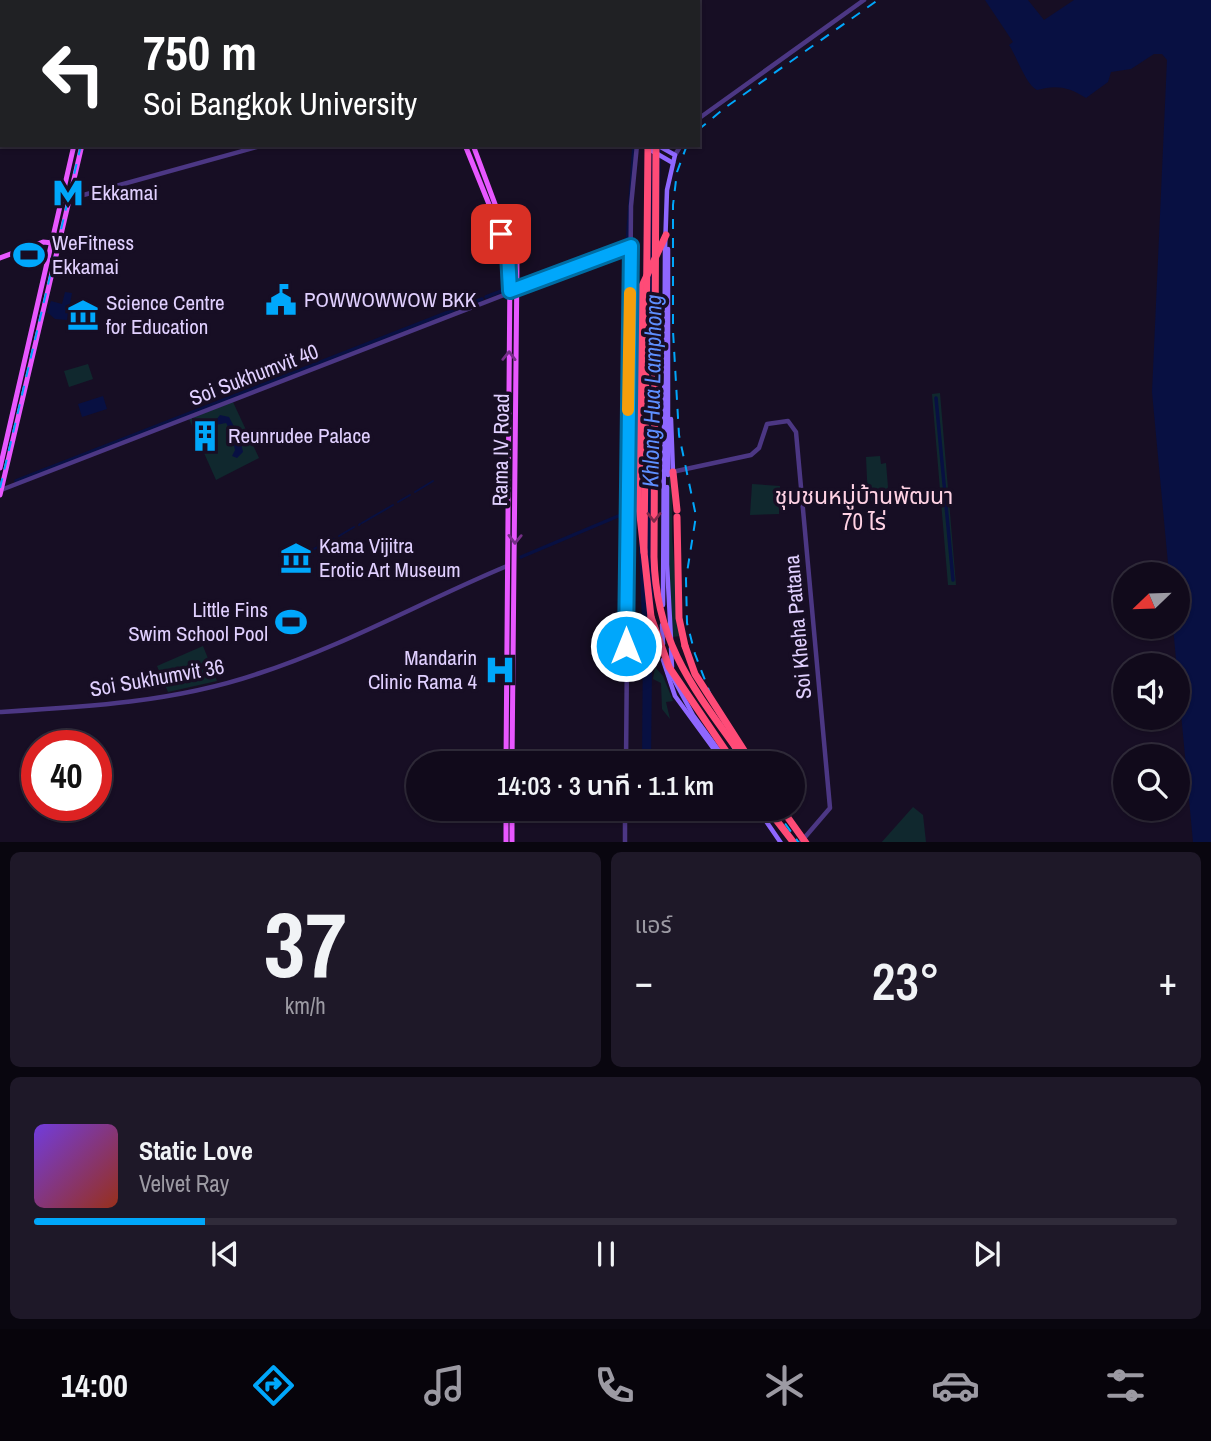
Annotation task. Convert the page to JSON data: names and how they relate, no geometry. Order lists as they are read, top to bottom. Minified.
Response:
{"streets":{"main road":["Rama IV Road"],"street":["Soi Sukhumvit 40","Soi Kheha Pattana","Soi Sukhumvit 36"]},"crossings":[["Soi Sukhumvit 40","Rama IV Road"],["Rama IV Road","Soi Sukhumvit 36"]],"districts":["ชุมชนหมู่บ้านพัฒนา 70 ไร่"],"water":["Khlong Hua Lamphong"],"places":{"metro station":["Ekkamai"],"sports":["WeFitness Ekkamai","Little Fins Swim School Pool"],"public building":["POWWOWWOW BKK"],"museum":["Science Centre for Education","Kama Vijitra Erotic Art Museum"],"building":["Reunrudee Palace"],"hospital":["Mandarin Clinic Rama 4"]},"north":"bottom left","page":{"turn":["750 m","Soi Bangkok University"],"limit":"40","trip":"14:03 · 3 นาที · 1.1 km","tile":[["37","km/h"],"แอร์"],"heat":["−","23°","+"],"song":["Static Love","Velvet Ray"],"tabs":"14:00"}}
